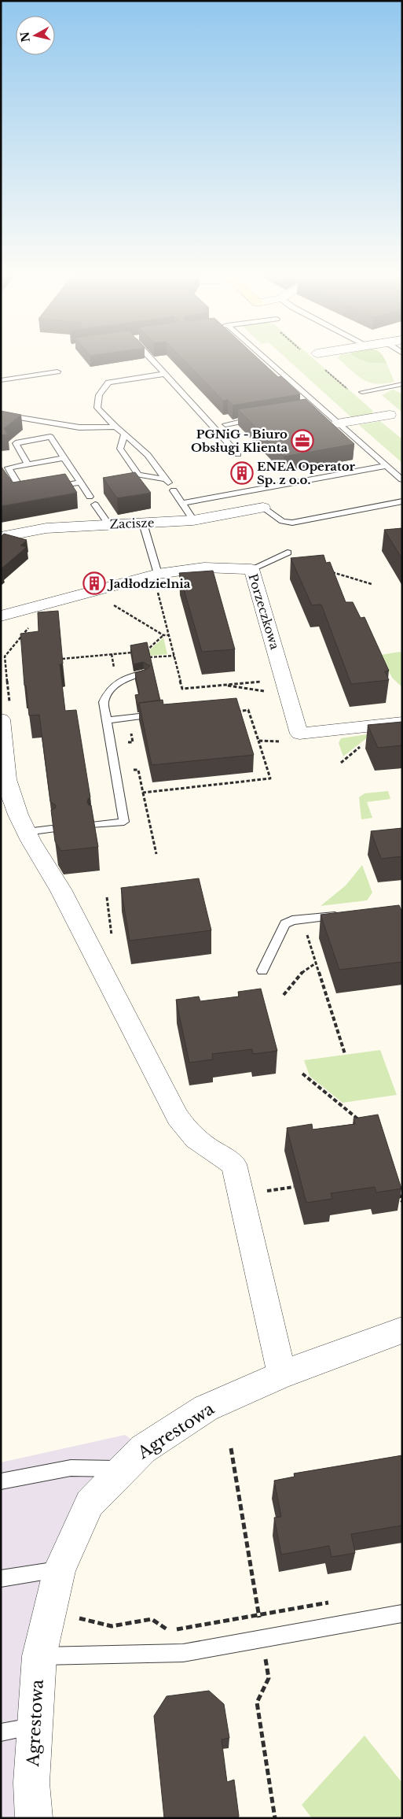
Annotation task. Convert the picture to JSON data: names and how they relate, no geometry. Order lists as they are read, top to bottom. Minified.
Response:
{"streets":{"street":["Zacisze","Porzeczkowa","Agrestowa"]},"places":{"office":["PGNiG - Biuro Obsługi Klienta"],"building":["ENEA Operator Sp. z o.o.","Jadłodzielnia"]},"north":"left"}
